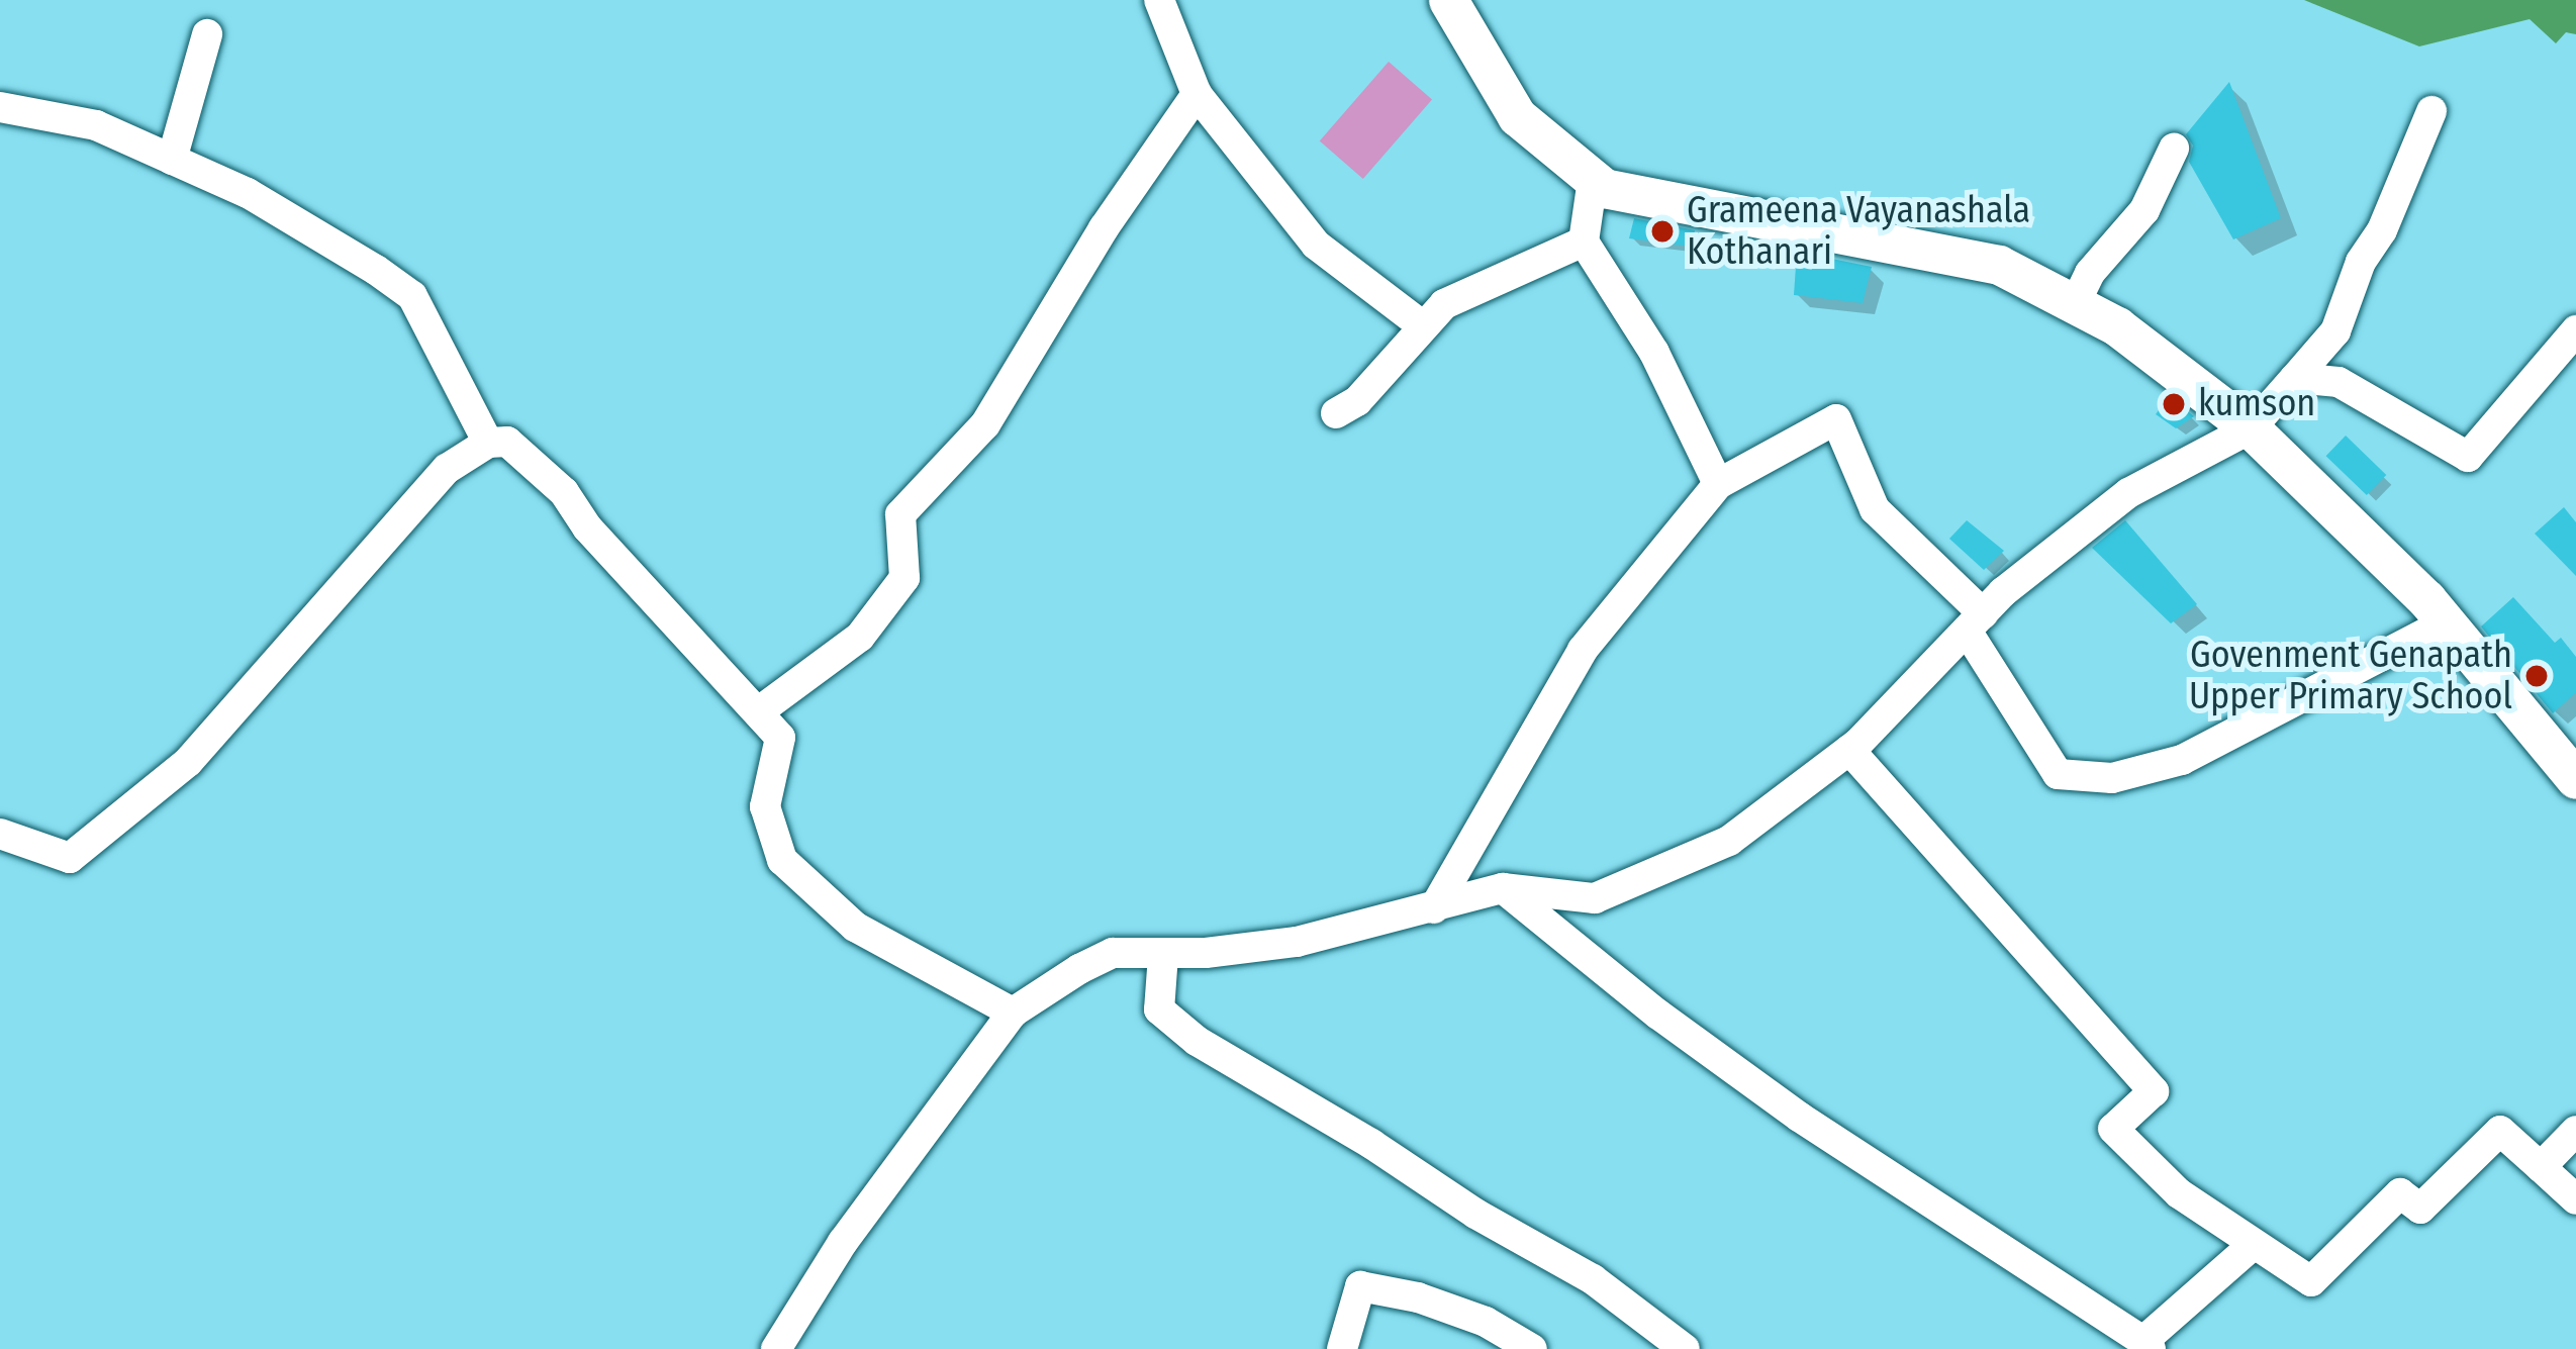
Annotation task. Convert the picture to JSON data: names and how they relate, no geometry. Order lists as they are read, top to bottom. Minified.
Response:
{"places":["Grameena Vayanashala Kothanari","kumson","Govenment Genapath Upper Primary School"]}
